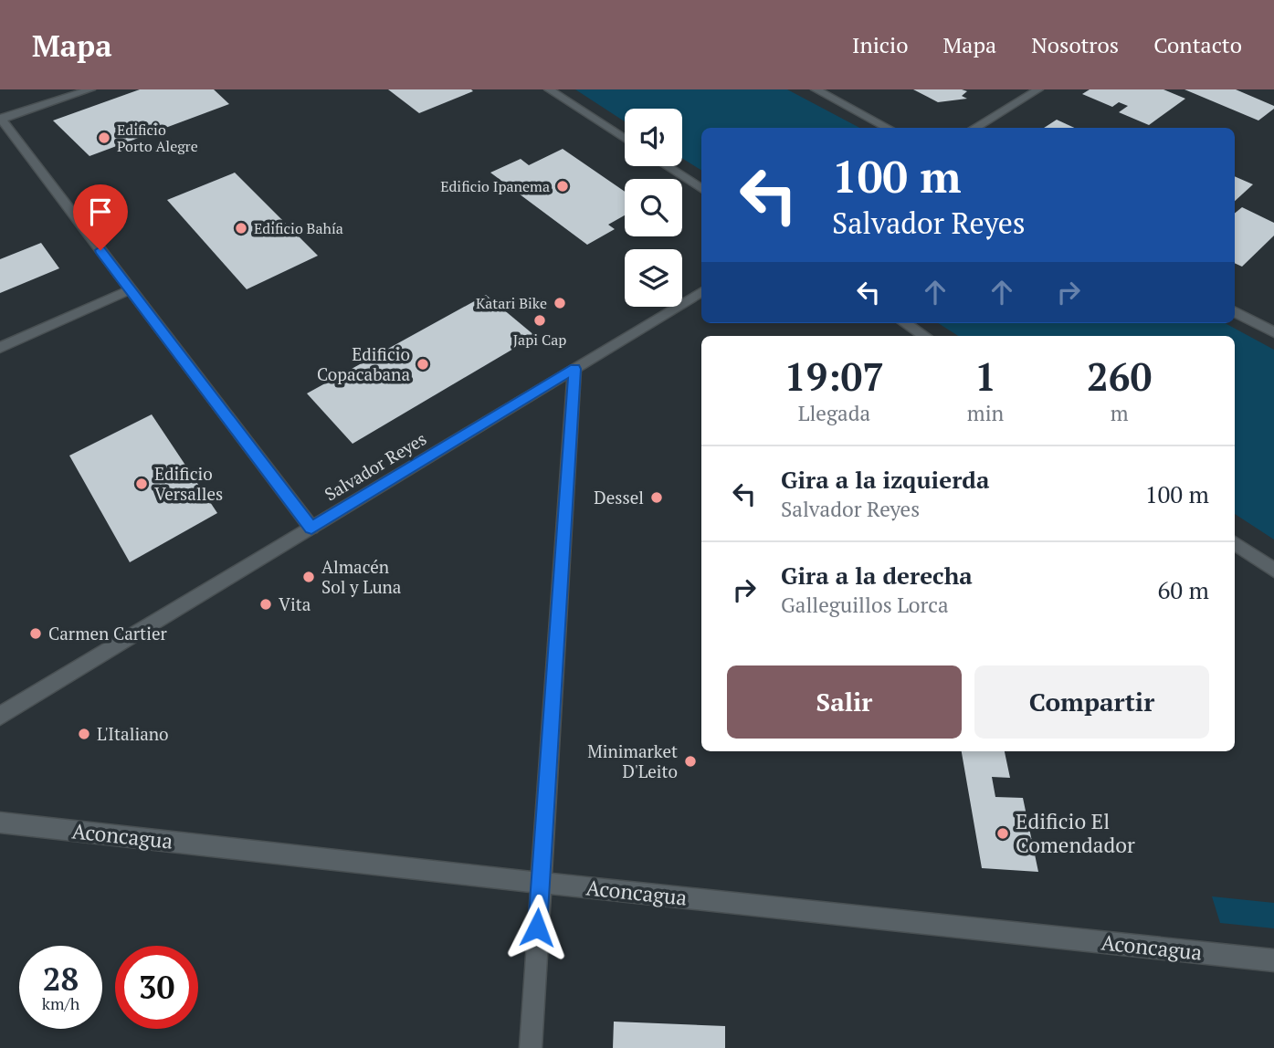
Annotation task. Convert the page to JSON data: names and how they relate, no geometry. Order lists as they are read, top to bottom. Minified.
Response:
{"streets":{"street":["Salvador Reyes","Aconcagua"]},"places":["Edificio Porto Alegre","Edificio Ipanema","Edificio Bahía","Katari Bike","Japi Cap","Edificio Copacabana","Edificio Versalles","Dessel","Almacén Sol y Luna","Vita","Carmen Cartier","L'Italiano","Minimarket D'Leito","Edificio El Comendador"],"page":{"header":"Mapa","nav":["Inicio","Mapa","Nosotros","Contacto"],"turn":["100 m","Salvador Reyes"],"eta":["19:07","Llegada","1","min","260","m"],"list":[{"name":"Gira a la izquierda","note":"Salvador Reyes","value":"100 m"},{"name":"Gira a la derecha","note":"Galleguillos Lorca","value":"60 m"}],"buttons":["Salir","Compartir"],"speed":"28 km/h","limit":"30"}}
